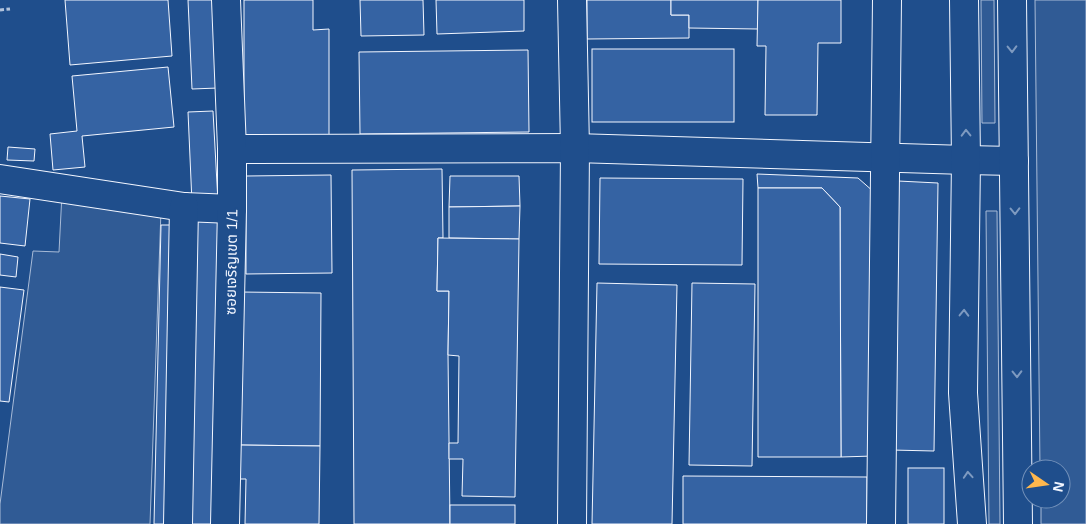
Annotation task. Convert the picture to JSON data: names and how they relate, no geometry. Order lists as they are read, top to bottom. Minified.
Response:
{"streets":{"street":["ซอยเจริญเขต 1/1"]},"north":"right"}
